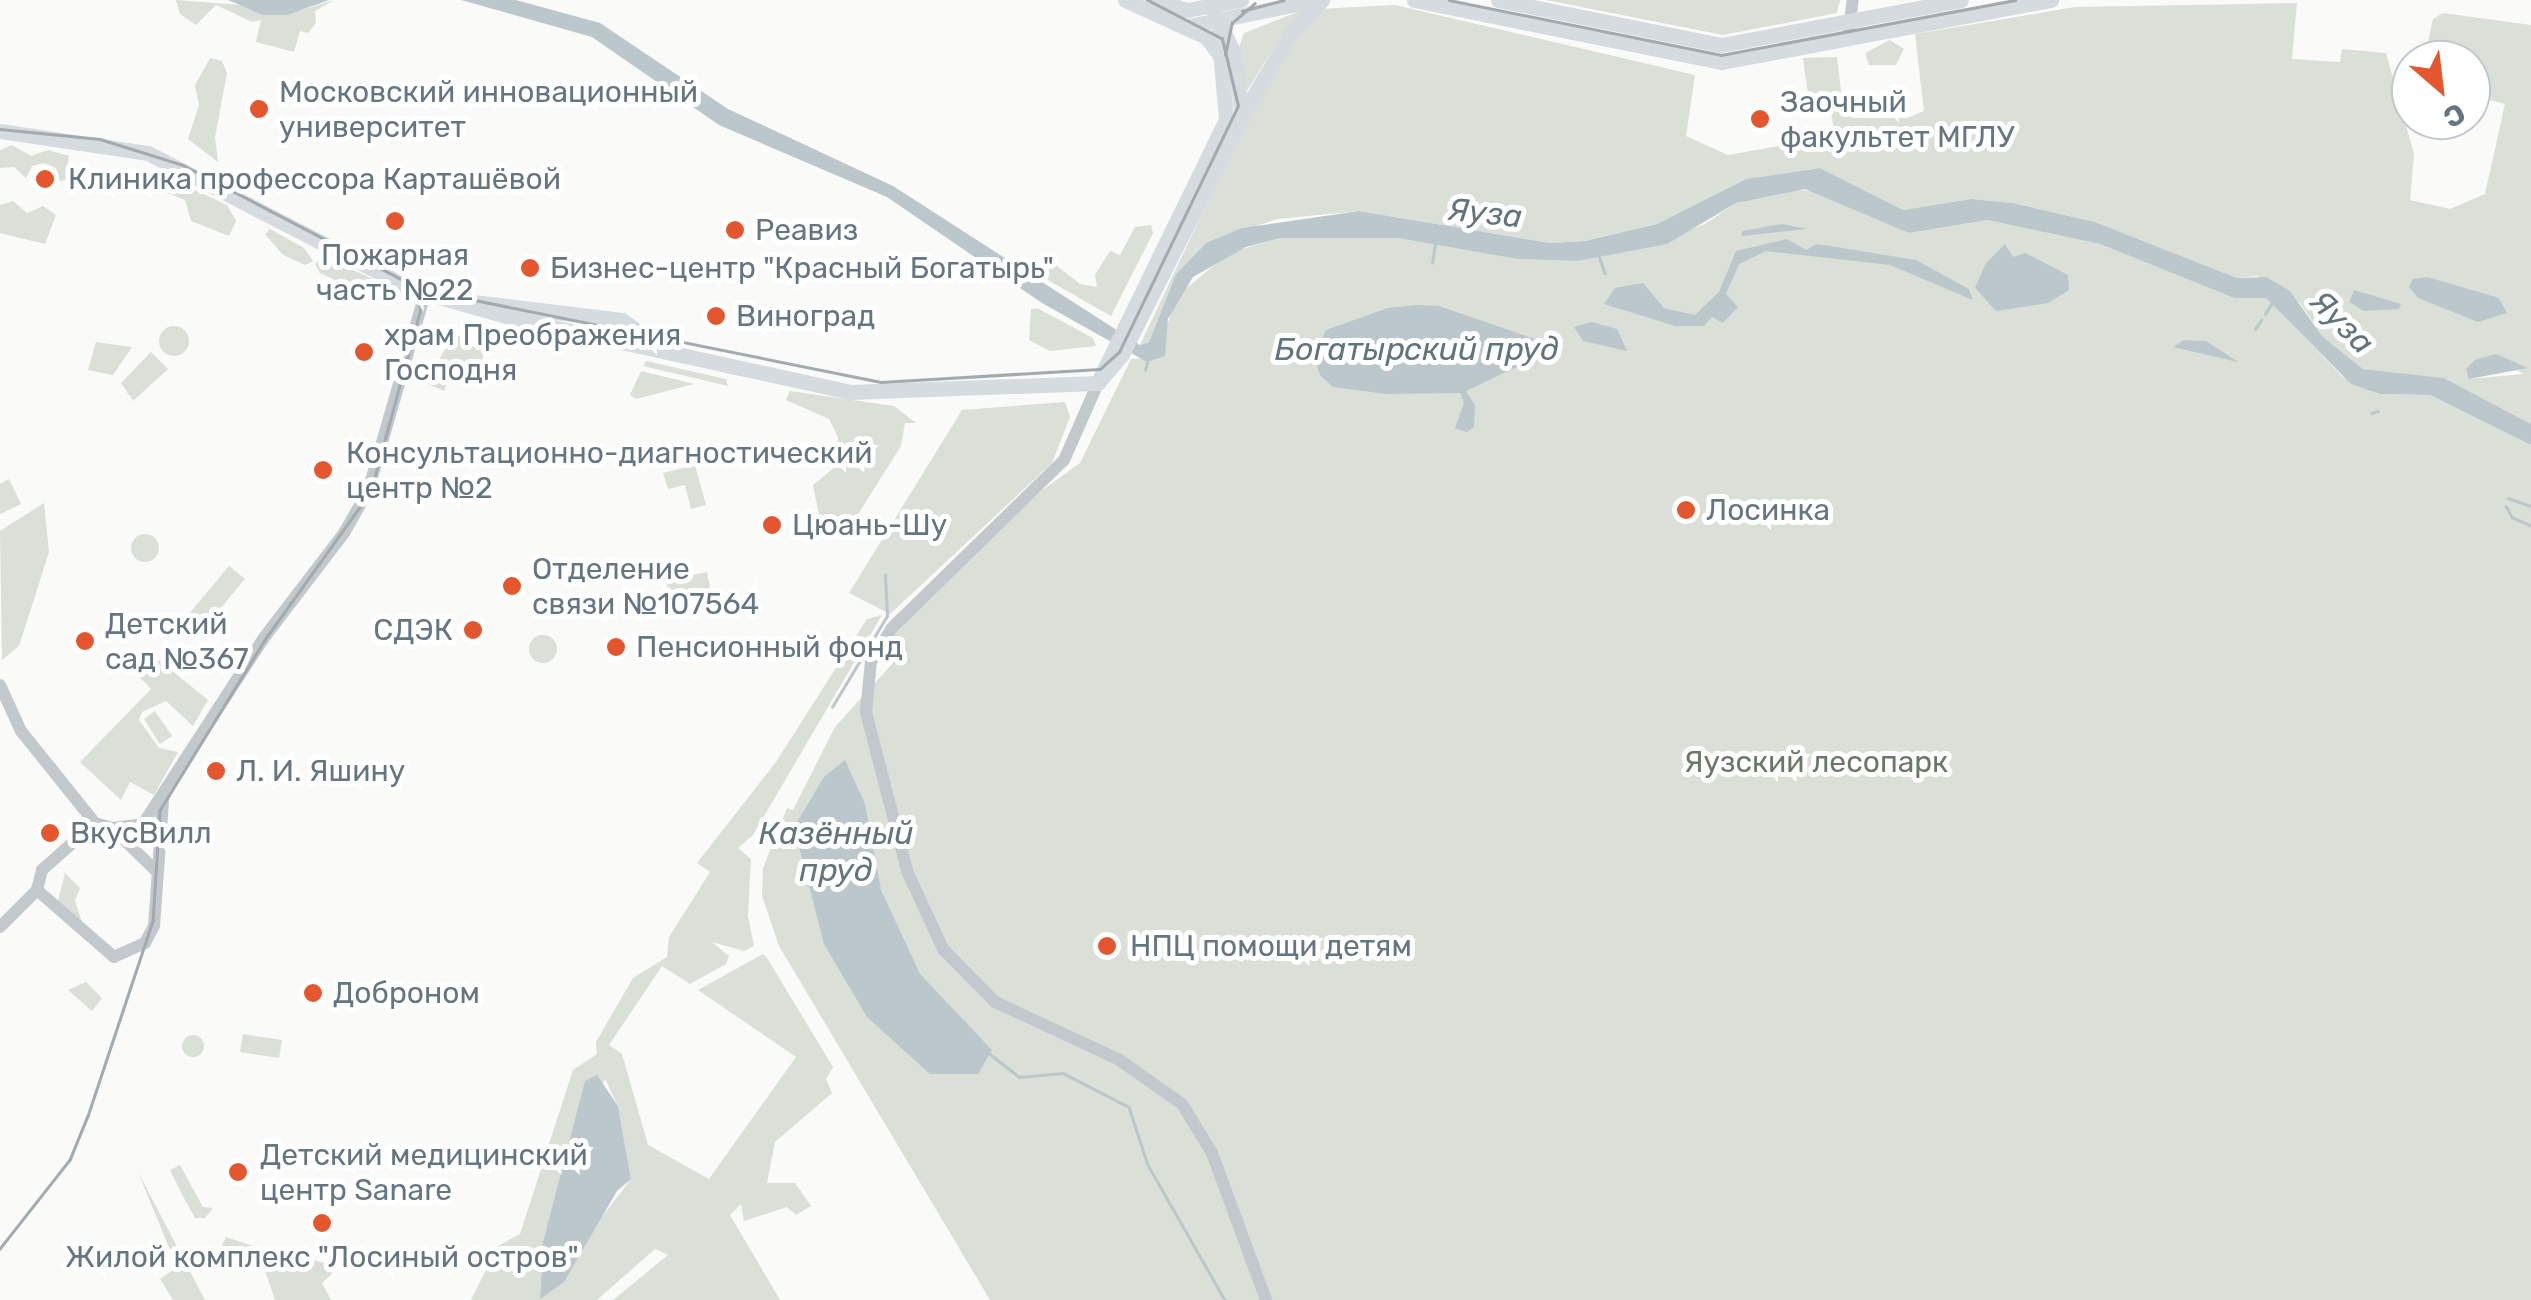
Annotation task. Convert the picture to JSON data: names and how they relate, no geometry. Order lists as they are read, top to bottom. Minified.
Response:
{"water":["Яуза","Богатырский пруд","Казённый пруд"],"parks":["Яузский лесопарк"],"places":["Московский инновационный университет","Заочный факультет МГЛУ","Клиника профессора Карташёвой","Пожарная часть №22","Реавиз","Бизнес-центр \"Красный Богатырь\"","Виноград","храм Преображения Господня","Консультационно-диагностический центр №2","Лосинка","Цюань-Шу","Отделение связи №107564","СДЭК","Детский сад №367","Пенсионный фонд","Л. И. Яшину","ВкусВилл","НПЦ помощи детям","Доброном","Детский медицинский центр Sanare","Жилой комплекс \"Лосиный остров\""],"north":"bottom right"}
